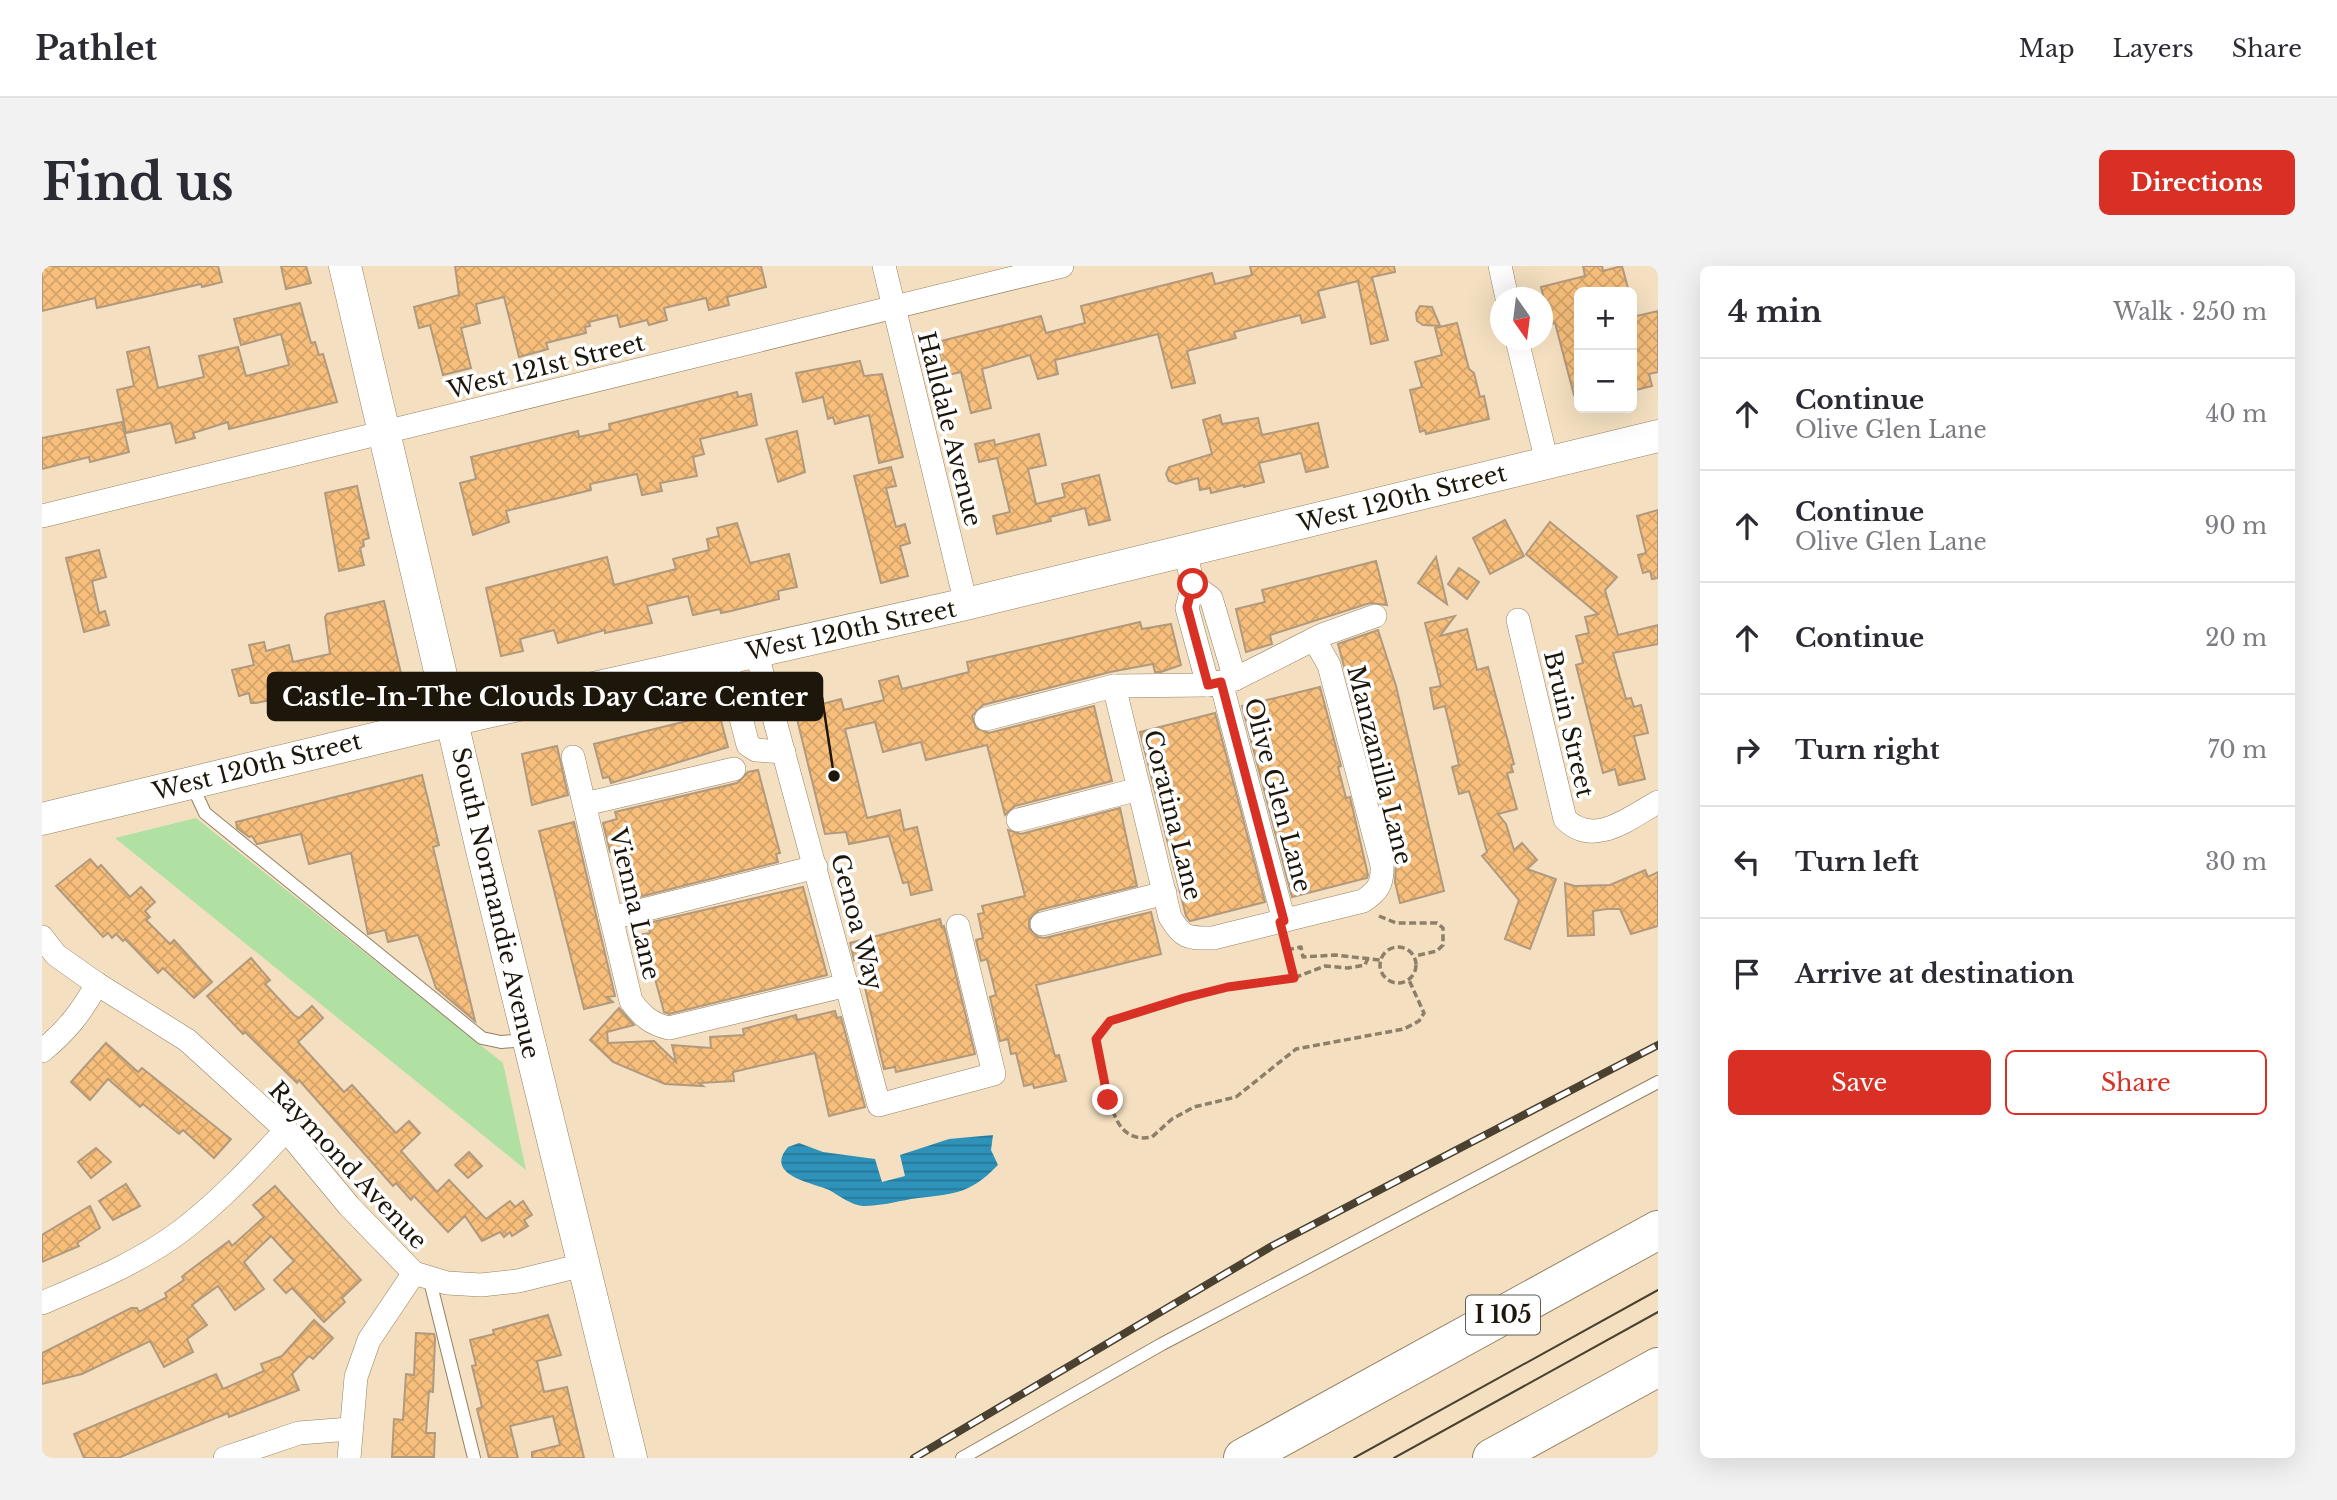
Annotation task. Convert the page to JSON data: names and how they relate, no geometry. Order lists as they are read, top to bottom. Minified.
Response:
{"streets":{"highway":["I 105"],"street":["West 121st Street","Halldale Avenue","West 120th Street","Bruin Street","Manzanilla Lane","Olive Glen Lane","Coratina Lane","South Normandie Avenue","Vienna Lane","Genoa Way","Raymond Avenue"]},"crossings":[["West 121st Street","Halldale Avenue"],["West 121st Street","South Normandie Avenue"],["Halldale Avenue","West 120th Street"],["West 120th Street","Olive Glen Lane"],["West 120th Street","South Normandie Avenue"],["West 120th Street","Genoa Way"],["Olive Glen Lane","Coratina Lane"],["South Normandie Avenue","Raymond Avenue"],["Vienna Lane","Genoa Way"]],"places":["Castle-In-The Clouds Day Care Center"],"north":"bottom","page":{"header":"Pathlet","nav":["Map","Layers","Share"],"buttons":["Directions",["Save","Share"]],"title":"Find us","heading":["4 min","Walk · 250 m"],"map_buttons":["+","−"],"list":[["Continue","Olive Glen Lane","40 m"],["Continue","Olive Glen Lane","90 m"],["Continue","20 m"],["Turn right","70 m"],["Turn left","30 m"],"Arrive at destination"]}}
